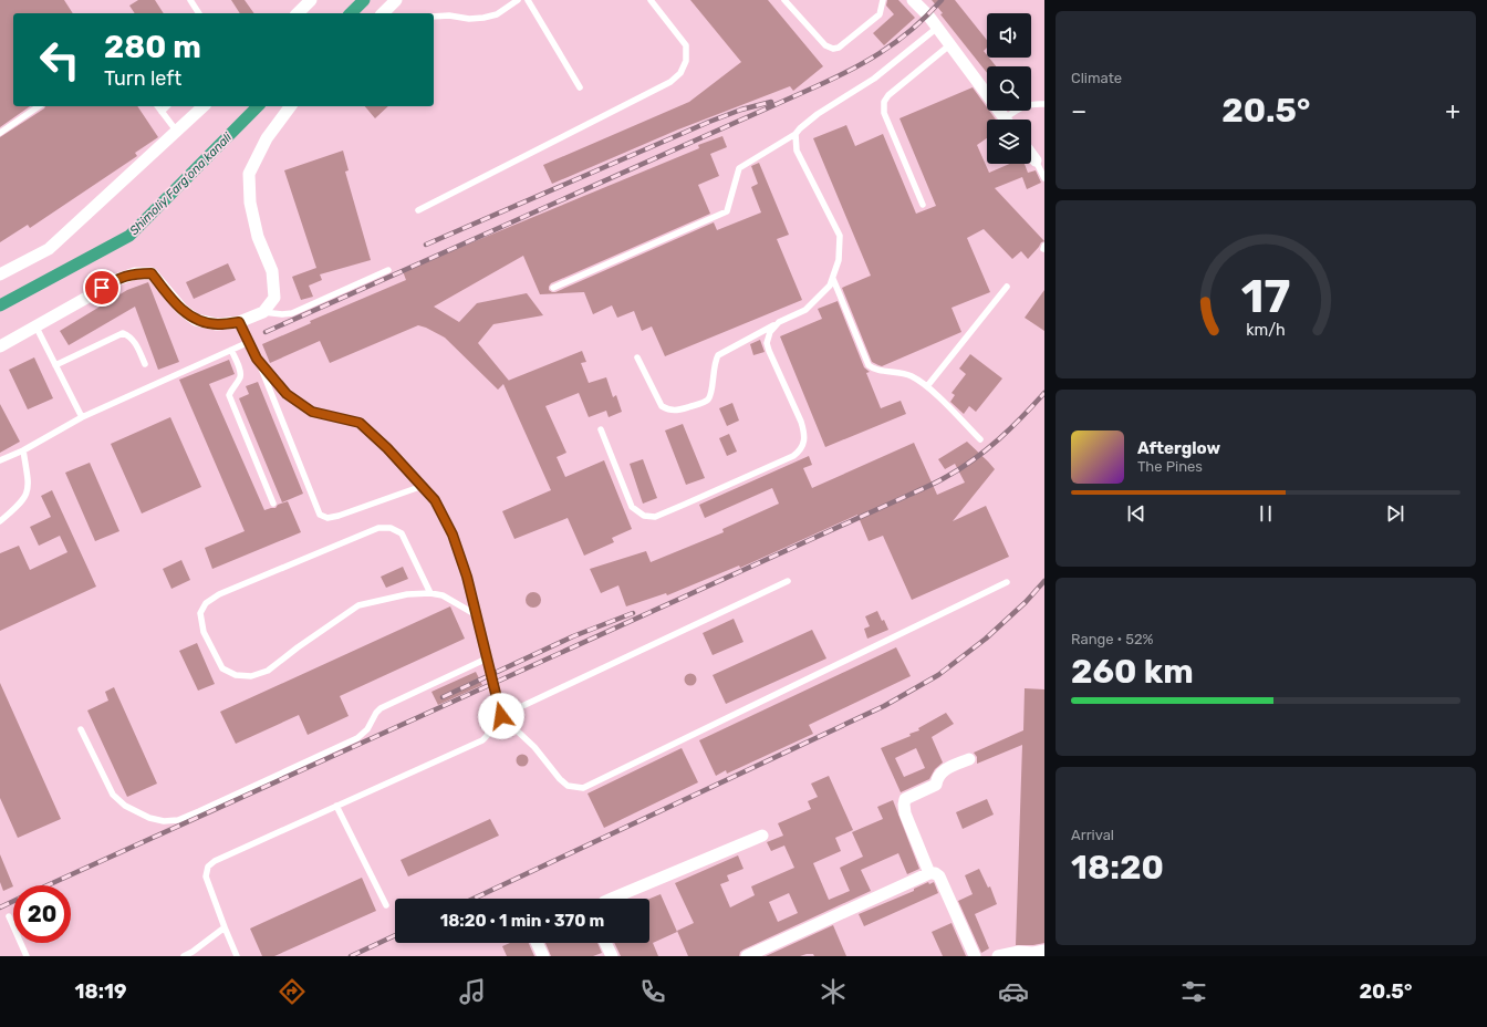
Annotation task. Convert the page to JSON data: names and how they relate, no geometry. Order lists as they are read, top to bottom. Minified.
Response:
{"water":["Shimoliy Fargʻona kanali"],"page":{"tile":["Climate",["Range · 52%","260 km"],["Arrival","18:20"]],"turn":["280 m","Turn left"],"heat":["−","20.5°","+"],"song":["Afterglow","The Pines"],"limit":"20","trip":"18:20 · 1 min · 370 m","tabs":["18:19","20.5°"],"gauge":["17","km/h"]}}
